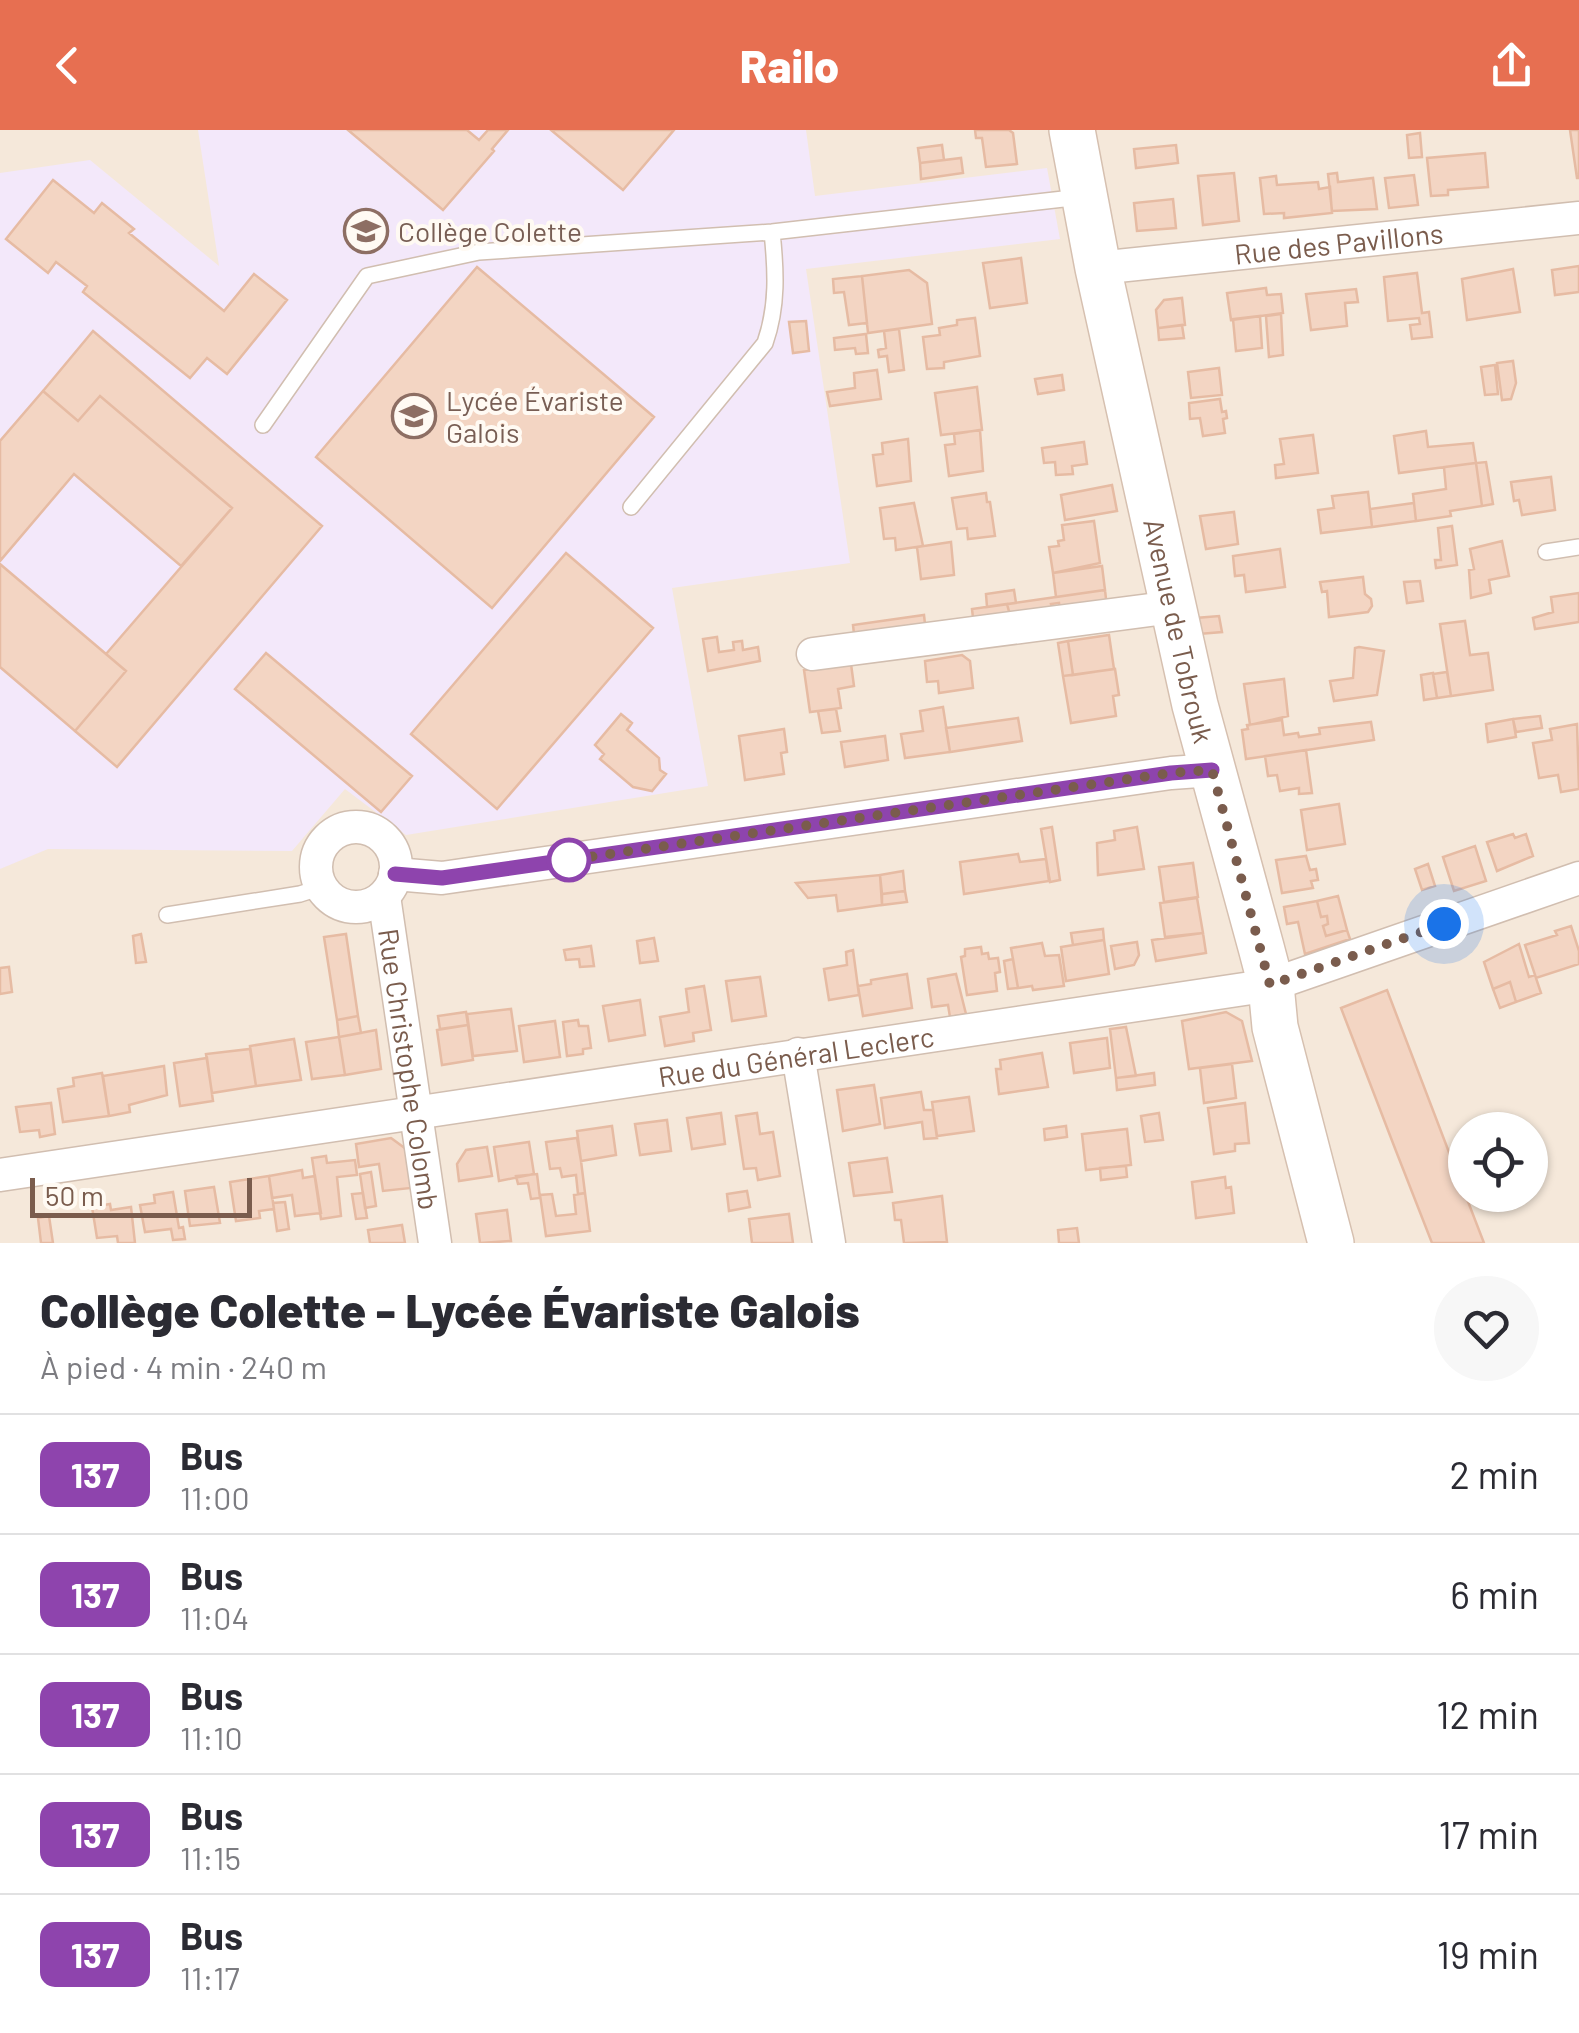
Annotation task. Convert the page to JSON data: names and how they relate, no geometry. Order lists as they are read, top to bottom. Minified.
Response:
{"streets":{"street":["Rue des Pavillons","Avenue de Tobrouk","Rue du Général Leclerc","Rue Christophe Colomb"]},"crossings":[["Rue des Pavillons","Avenue de Tobrouk"],["Avenue de Tobrouk","Rue du Général Leclerc"],["Rue du Général Leclerc","Rue Christophe Colomb"]],"places":{"school or university":["Collège Colette","Lycée Évariste Galois"]},"lines":["bus line 137"],"scale_bar":"50 m","page":{"header":"Railo","scale":"50 m","heading":["Collège Colette - Lycée Évariste Galois","À pied · 4 min · 240 m"],"list":[{"mark":"137","name":"Bus","note":"11:00","value":"2 min"},{"mark":"137","name":"Bus","note":"11:04","value":"6 min"},{"mark":"137","name":"Bus","note":"11:10","value":"12 min"},{"mark":"137","name":"Bus","note":"11:15","value":"17 min"},{"mark":"137","name":"Bus","note":"11:17","value":"19 min"}]}}
